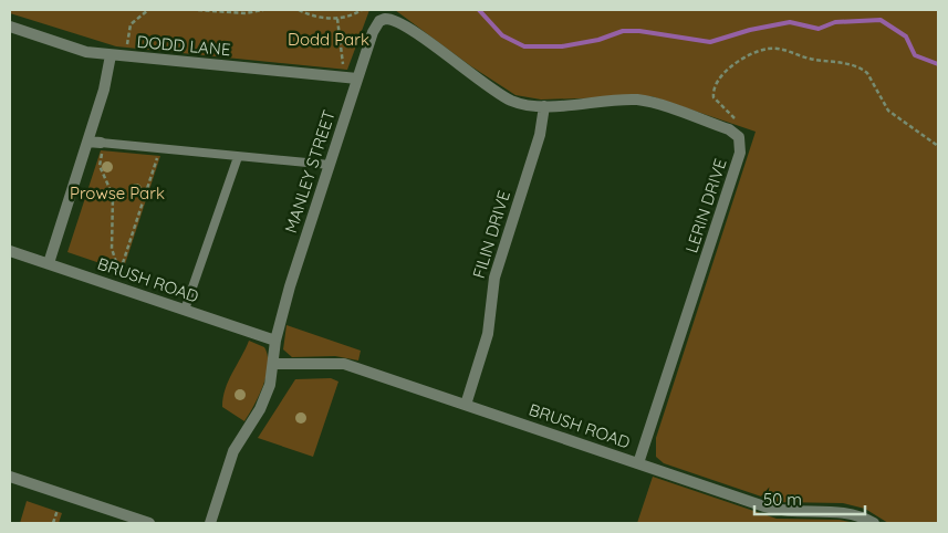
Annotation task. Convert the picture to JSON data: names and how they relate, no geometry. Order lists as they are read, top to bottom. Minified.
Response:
{"streets":{"street":["DODD LANE","MANLEY STREET","LERIN DRIVE","FILIN DRIVE","BRUSH ROAD"]},"crossings":[["DODD LANE","MANLEY STREET"],["MANLEY STREET","FILIN DRIVE"],["MANLEY STREET","BRUSH ROAD"],["LERIN DRIVE","BRUSH ROAD"],["FILIN DRIVE","BRUSH ROAD"]],"parks":["Dodd Park","Prowse Park"],"scale_bar":"50 m"}
